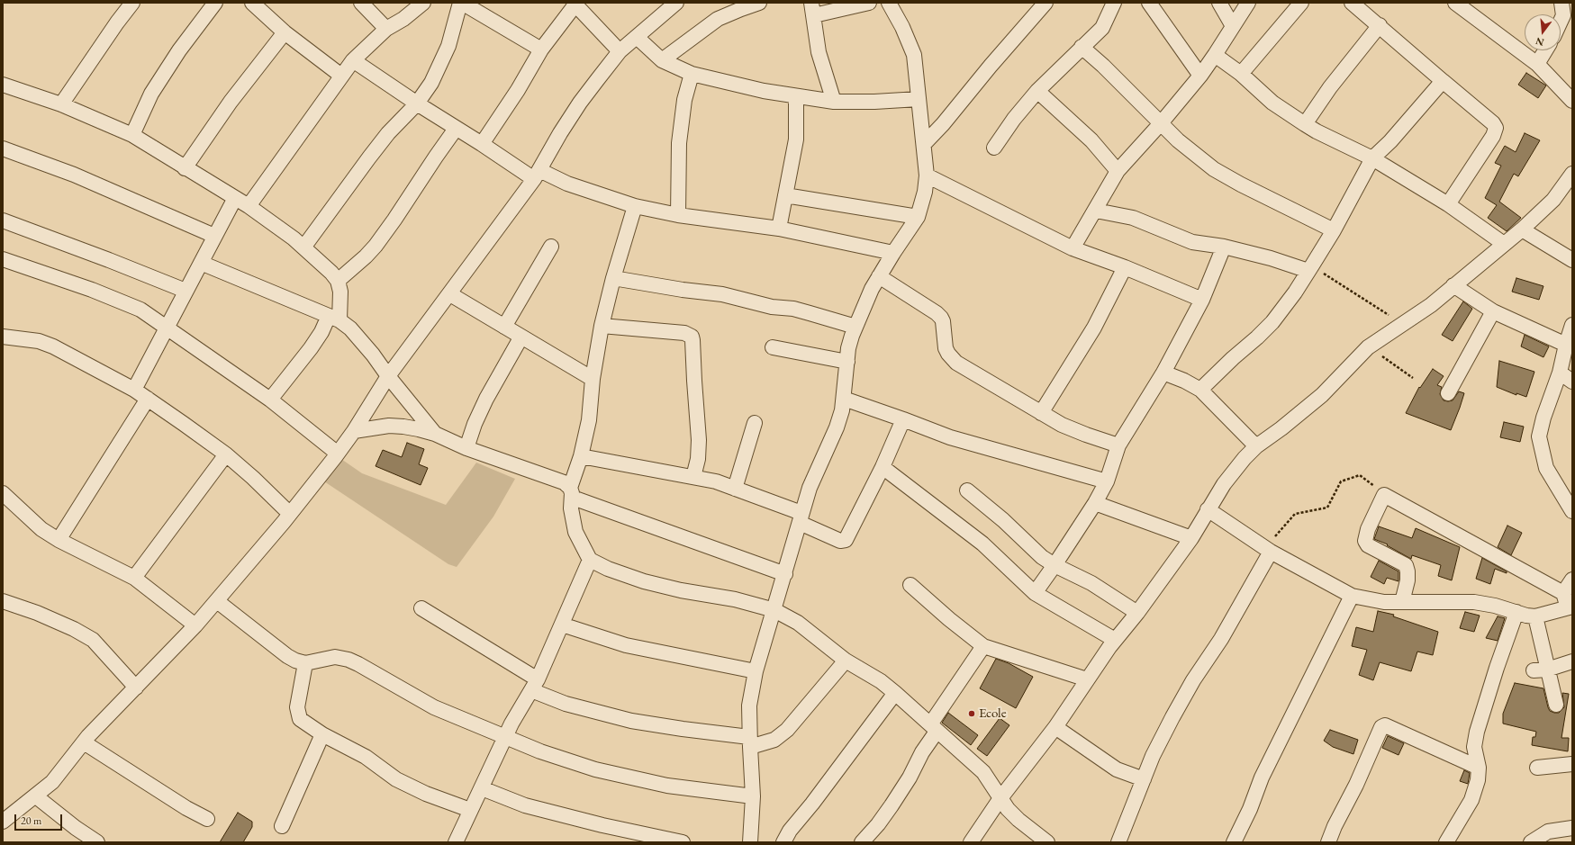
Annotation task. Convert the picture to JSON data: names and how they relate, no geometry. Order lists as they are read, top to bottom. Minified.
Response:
{"places":["Ecole"],"scale_bar":"20 m","north":"bottom"}
